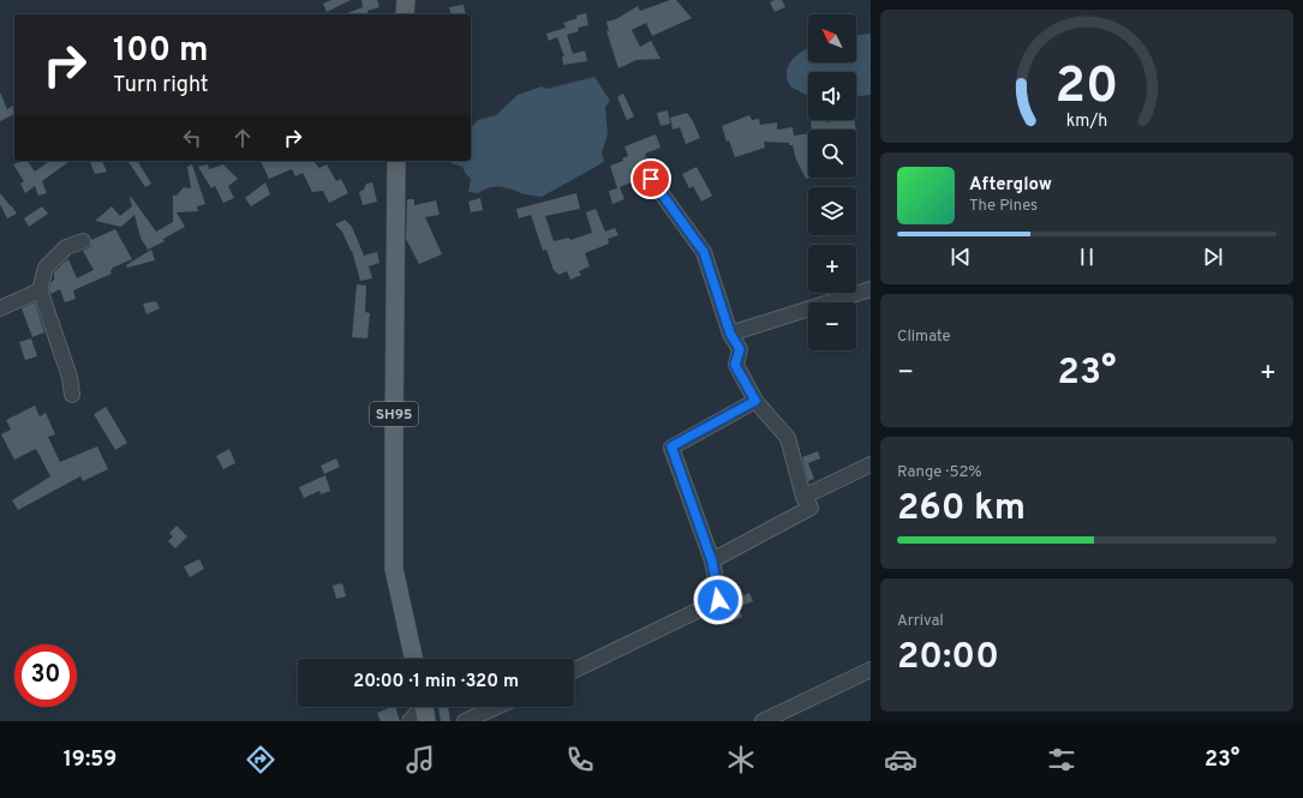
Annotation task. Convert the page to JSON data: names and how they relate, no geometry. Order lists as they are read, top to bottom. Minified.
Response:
{"streets":{"main road":["SH95"]},"north":"top left","page":{"map_buttons":["+","−"],"turn":["100 m","Turn right"],"song":["Afterglow","The Pines"],"tile":["Climate",["Range · 52%","260 km"],["Arrival","20:00"]],"heat":["−","23°","+"],"limit":"30","trip":"20:00 · 1 min · 320 m","tabs":["19:59","23°"],"gauge":["20","km/h"]}}
